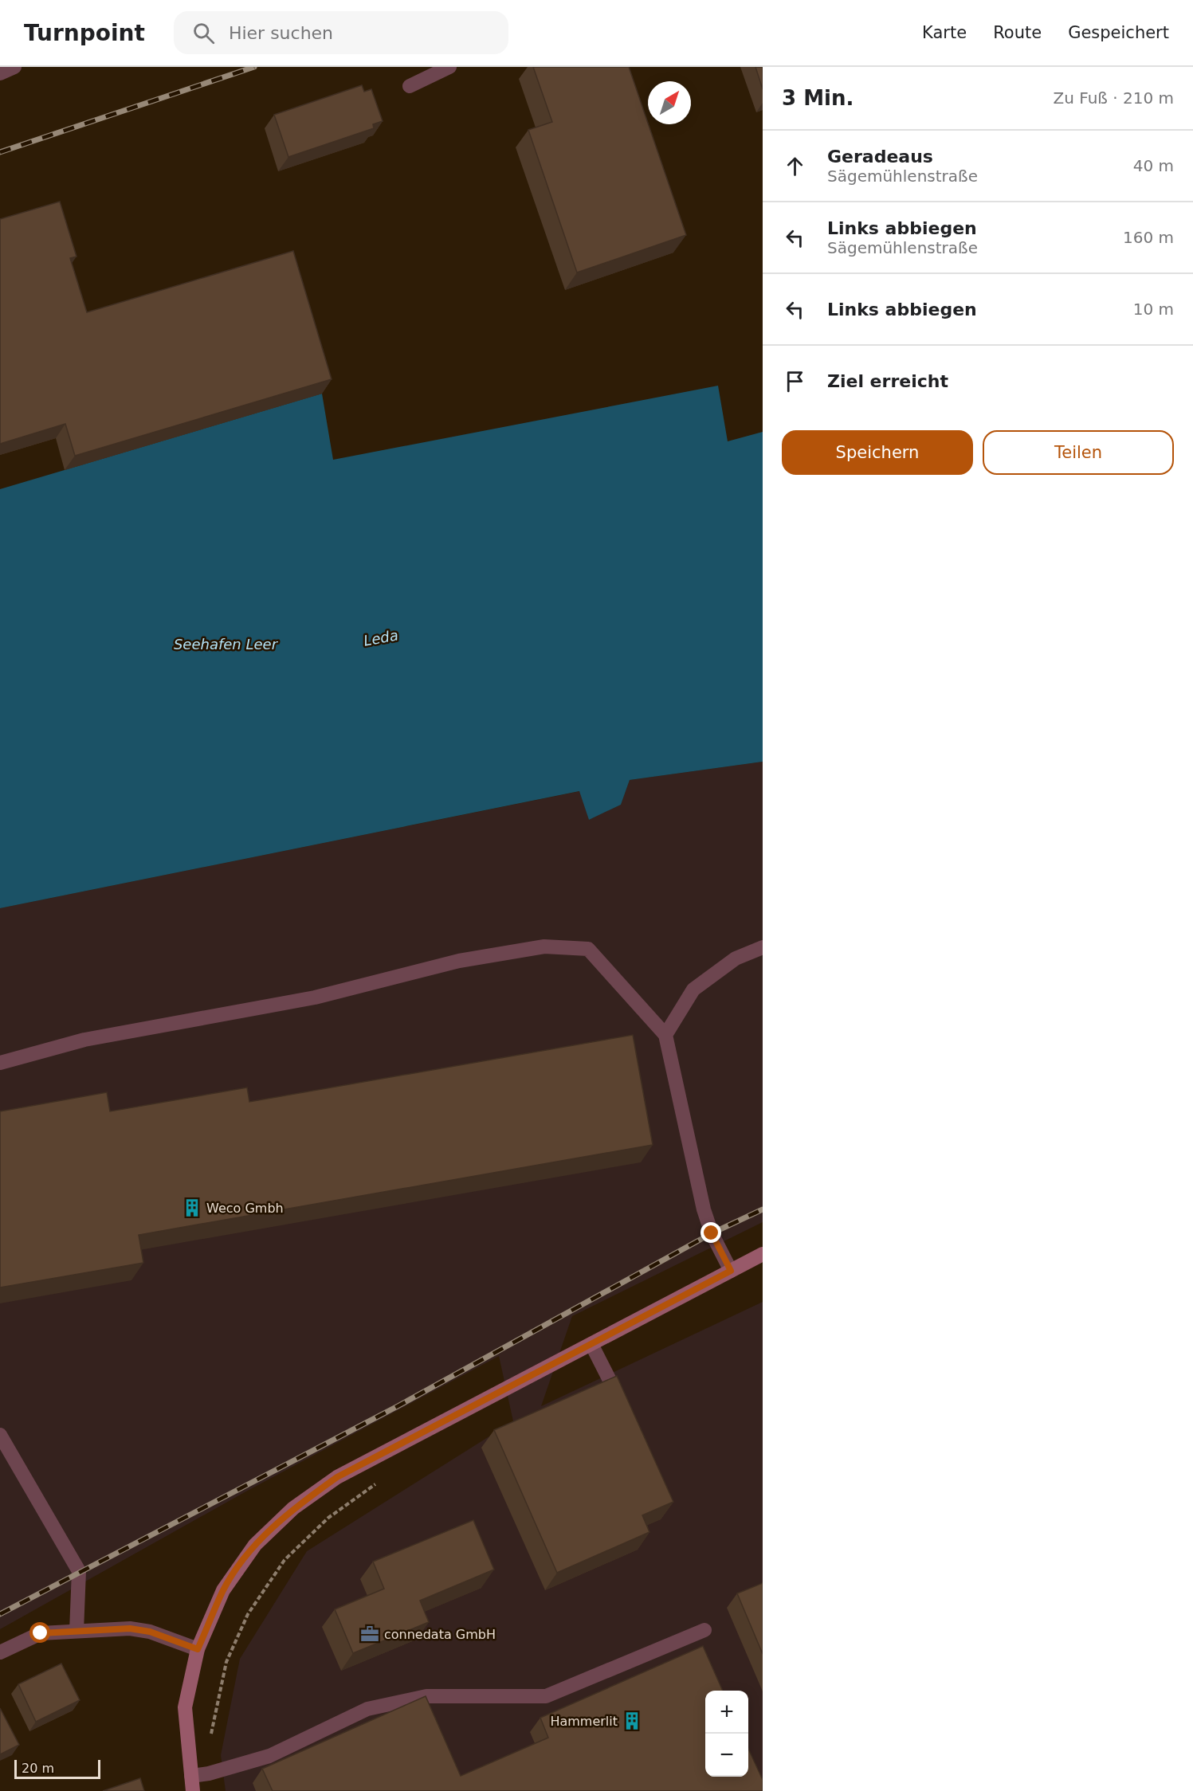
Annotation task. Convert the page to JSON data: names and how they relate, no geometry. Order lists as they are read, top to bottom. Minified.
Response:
{"water":["Leda","Seehafen Leer"],"places":{"building":["Weco Gmbh","Hammerlit"],"office":["connedata GmbH"]},"scale_bar":"20 m","north":"top right","page":{"header":"Turnpoint","search":"Hier suchen","nav":["Karte","Route","Gespeichert"],"heading":["3 Min.","Zu Fuß · 210 m"],"list":[["Geradeaus","Sägemühlenstraße","40 m"],["Links abbiegen","Sägemühlenstraße","160 m"],["Links abbiegen","10 m"],"Ziel erreicht"],"buttons":["Speichern","Teilen"],"map_buttons":["+","−"],"scale":"20 m"}}
